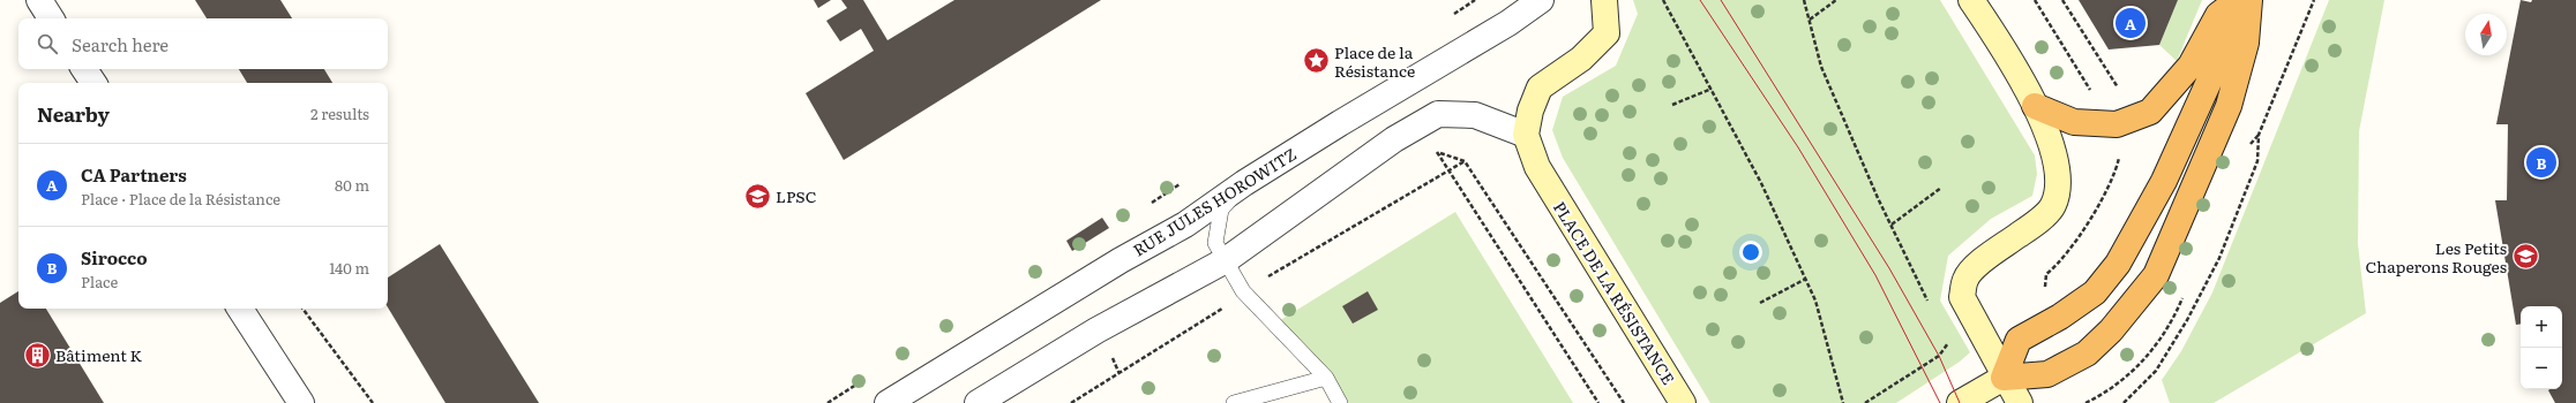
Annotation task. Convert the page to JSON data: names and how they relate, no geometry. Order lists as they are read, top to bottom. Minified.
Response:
{"streets":{"main road":["PLACE DE LA RÉSISTANCE"],"street":["RUE JULES HOROWITZ"]},"places":{"place":["Place de la Résistance"],"school or university":["LPSC","Les Petits Chaperons Rouges"],"building":["Bâtiment K"]},"north":"top","page":{"pins":["A","B"],"search":"Search here","heading":["Nearby","2 results"],"list":[{"mark":"A","name":"CA Partners","note":"Place · Place de la Résistance","value":"80 m"},{"mark":"B","name":"Sirocco","note":"Place","value":"140 m"}],"map_buttons":["+","−"]}}
